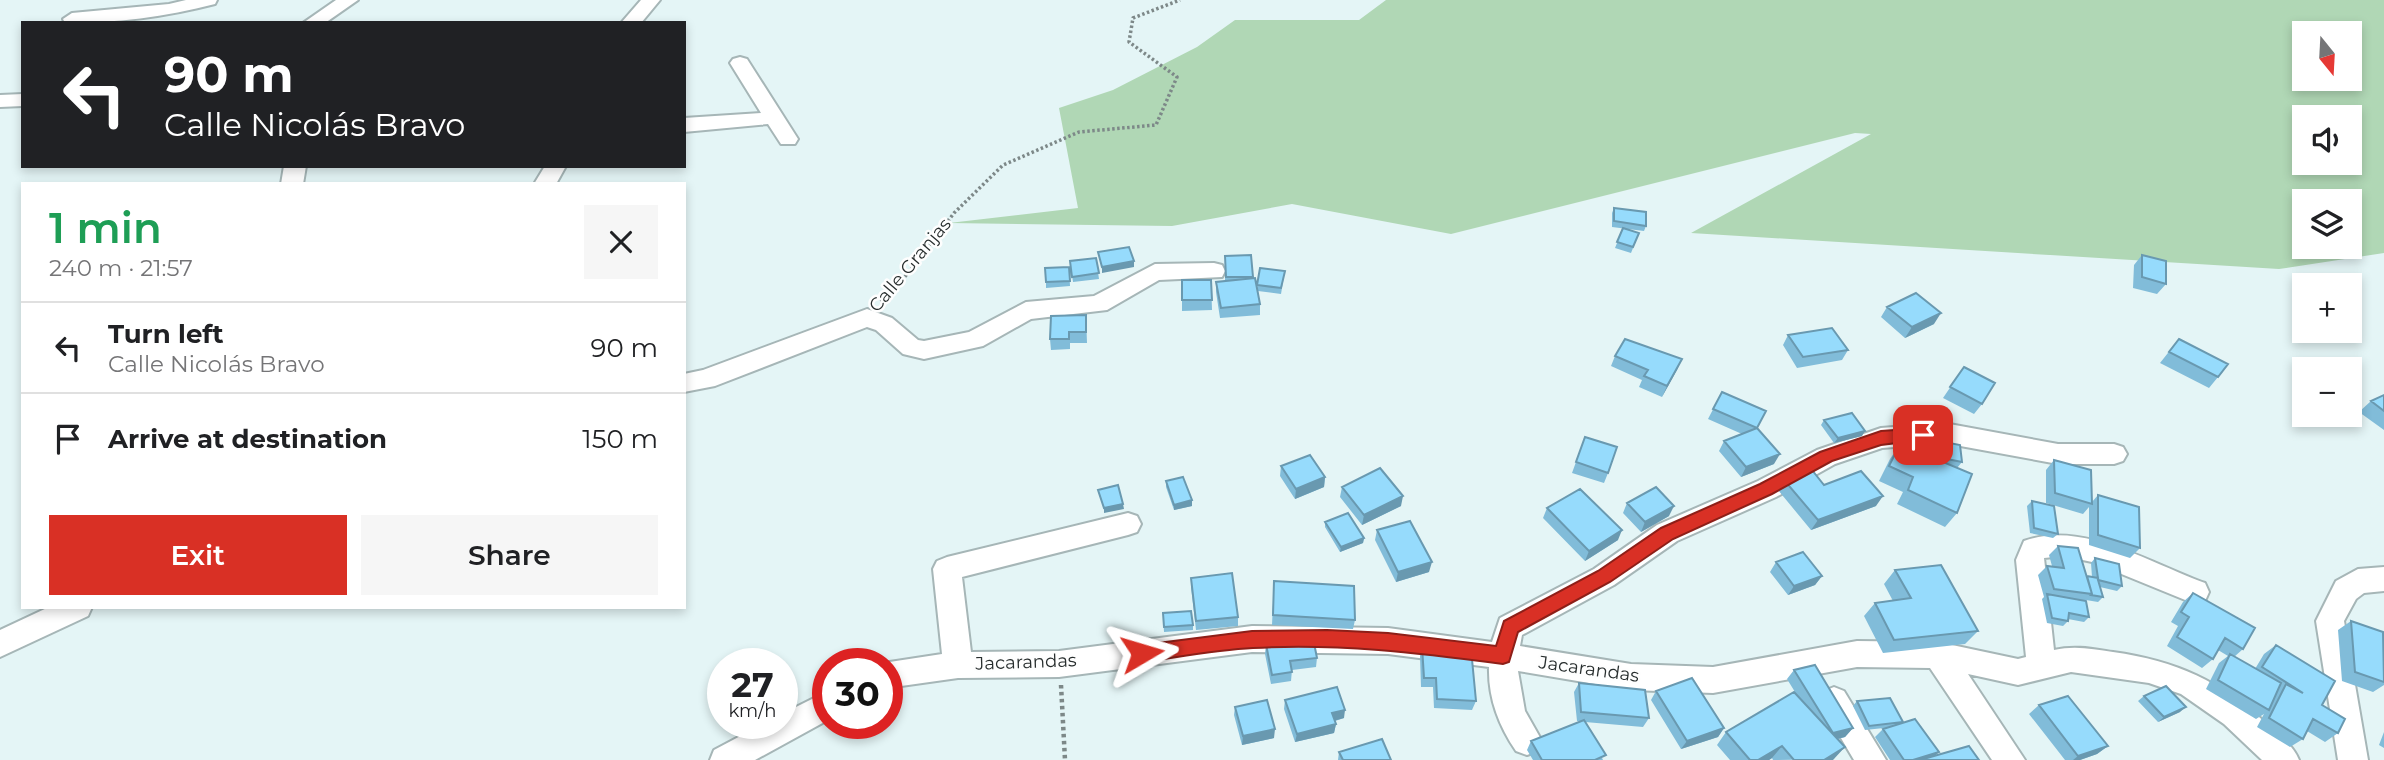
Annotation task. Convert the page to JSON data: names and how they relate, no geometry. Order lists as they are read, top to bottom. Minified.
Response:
{"streets":{"street":["Calle Granjas","Jacarandas"]},"north":"bottom","page":{"map_buttons":["+","−"],"turn":["90 m","Calle Nicolás Bravo"],"heading":["1 min","240 m · 21:57"],"list":[{"name":"Turn left","note":"Calle Nicolás Bravo","value":"90 m"},{"name":"Arrive at destination","value":"150 m"}],"buttons":["Exit","Share"],"speed":"27 km/h","limit":"30"}}
